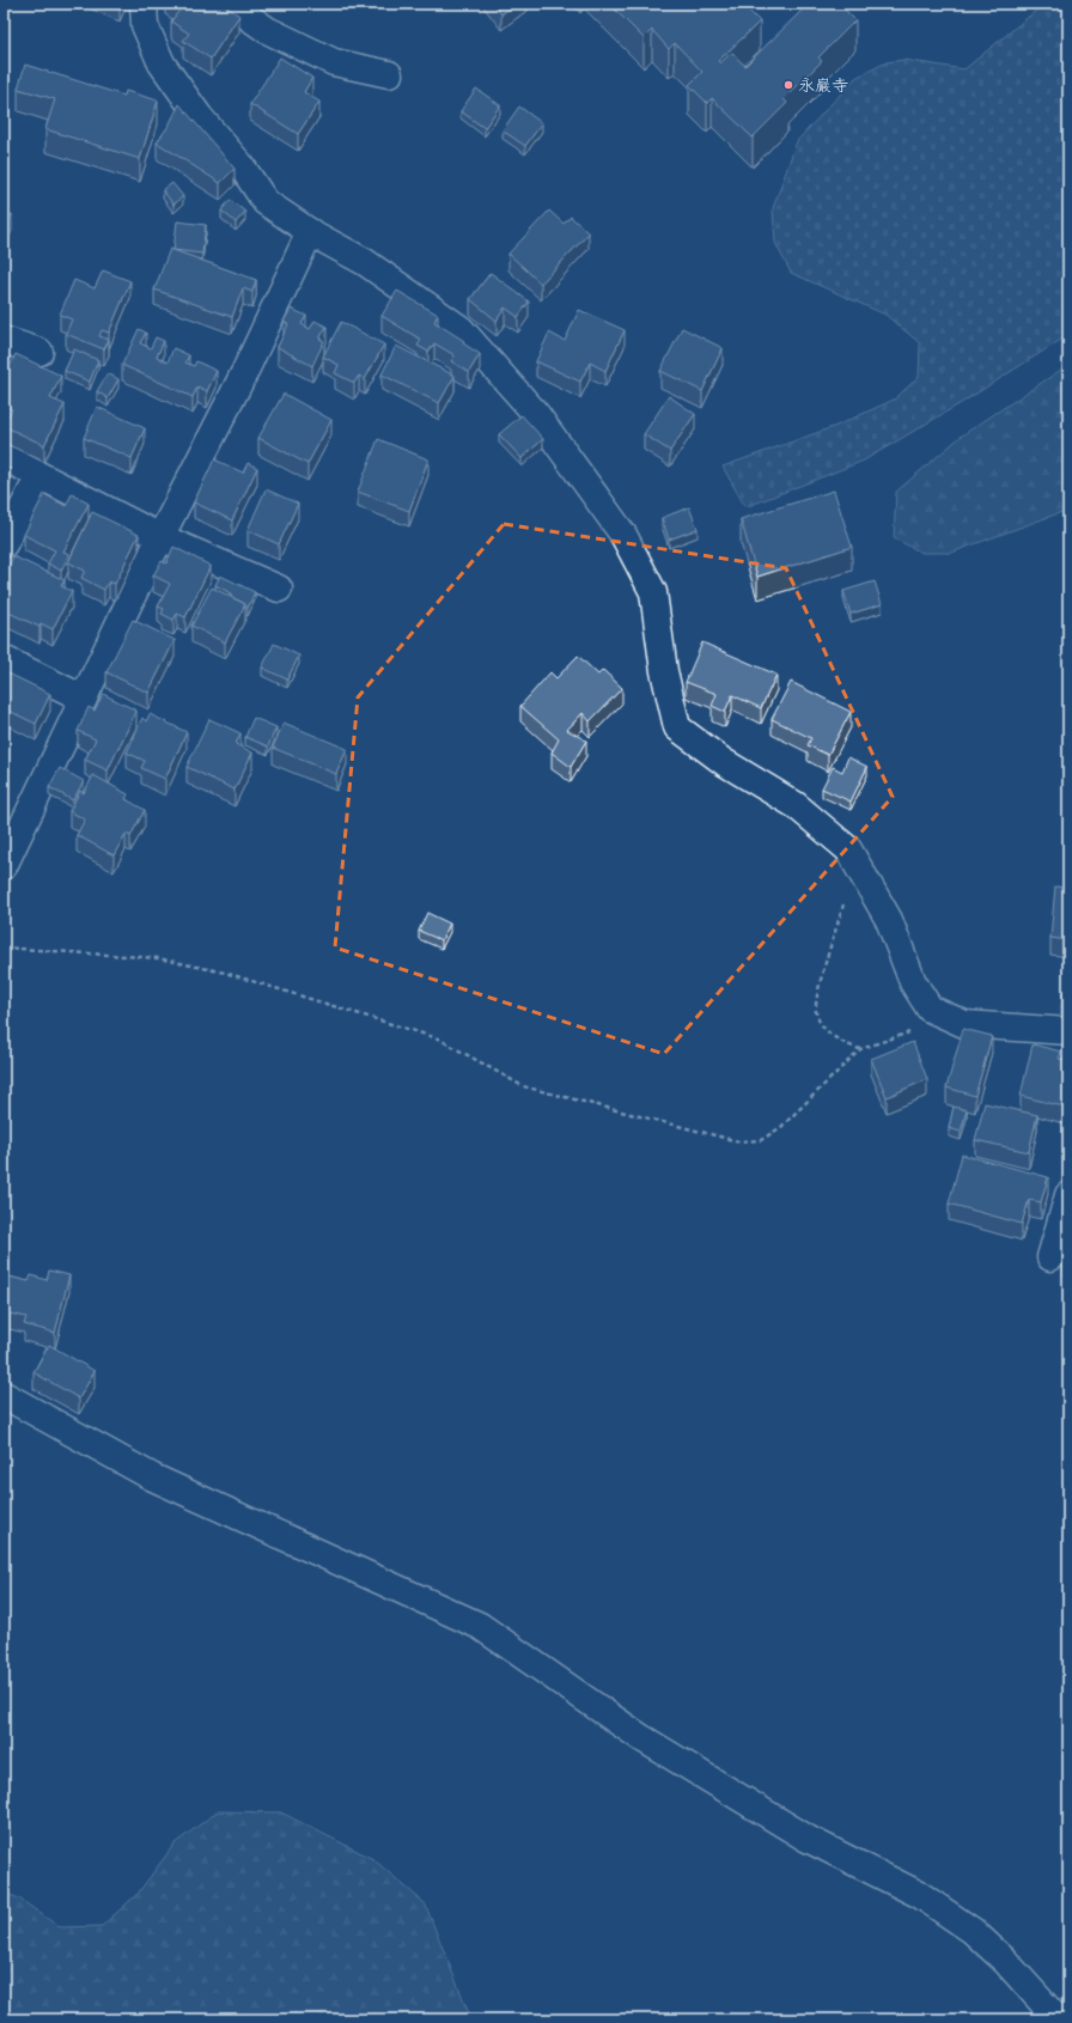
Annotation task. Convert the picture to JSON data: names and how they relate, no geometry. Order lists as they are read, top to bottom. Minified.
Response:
{"places":["永巖寺"]}
